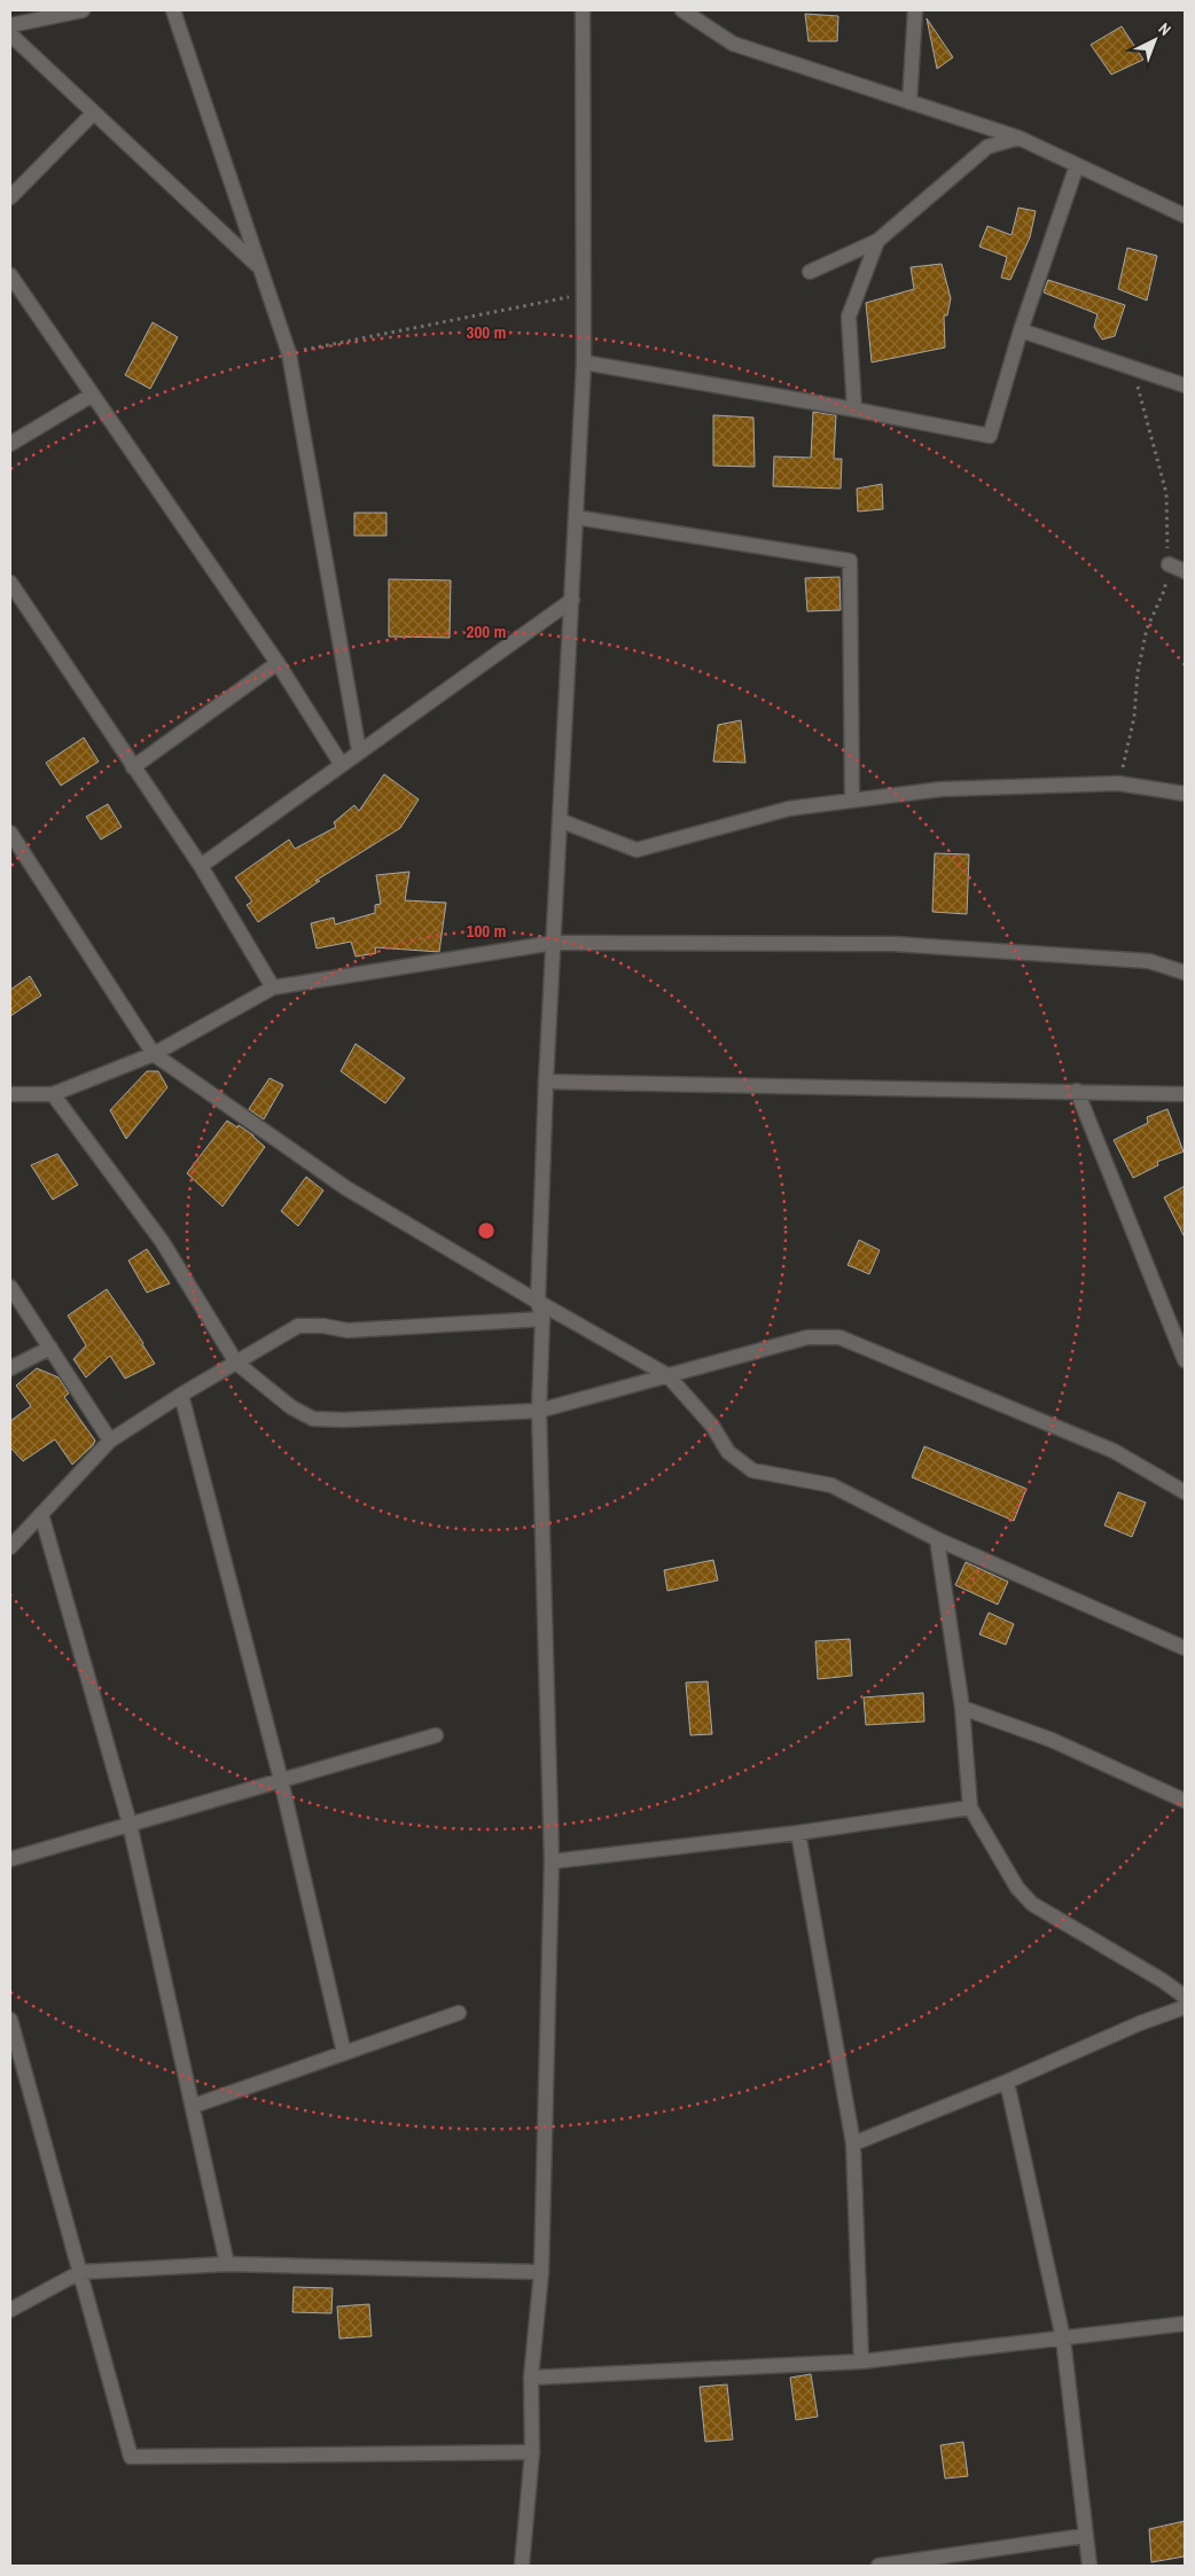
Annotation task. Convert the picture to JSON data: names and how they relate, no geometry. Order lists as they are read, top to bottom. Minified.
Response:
{"north":"top right","rings":["300 m","200 m","100 m"]}
